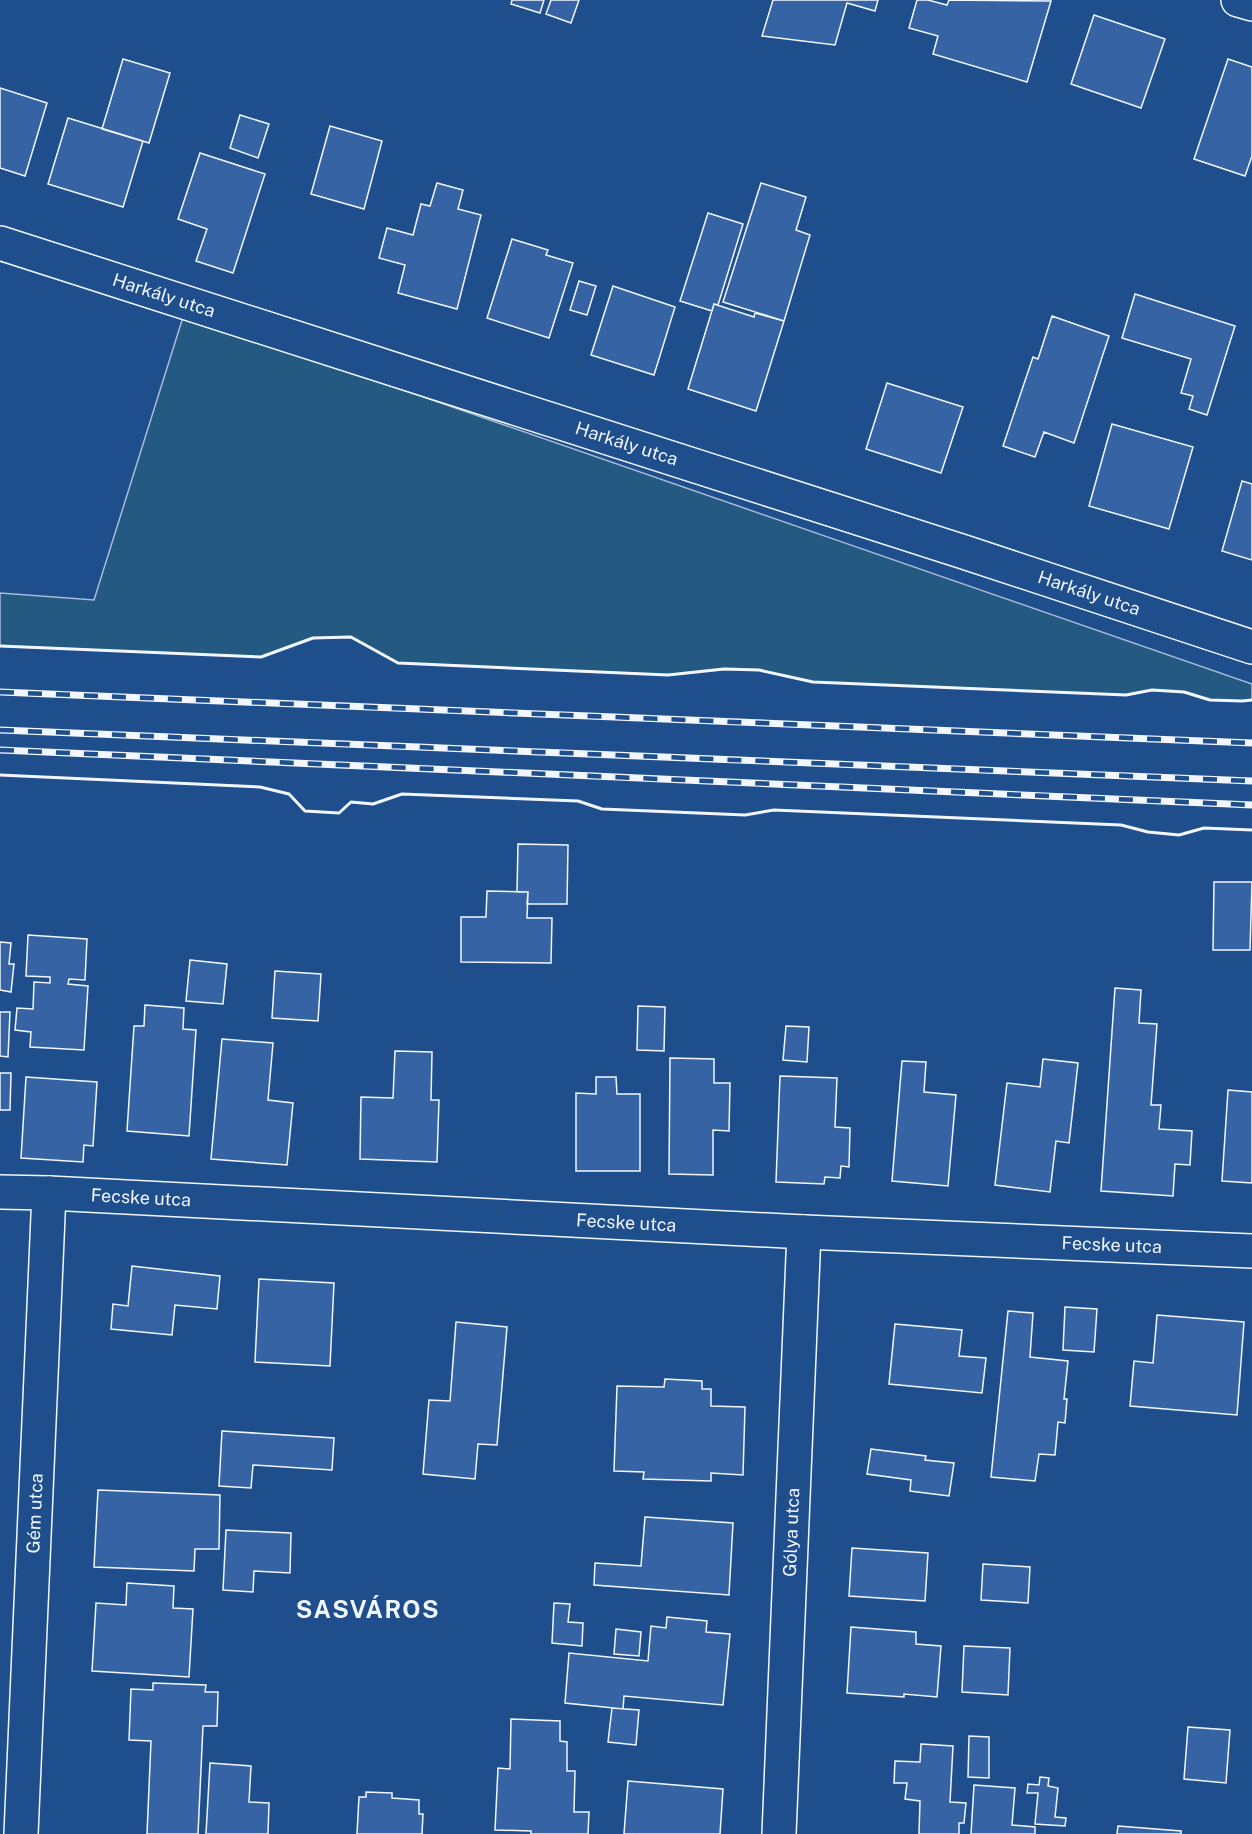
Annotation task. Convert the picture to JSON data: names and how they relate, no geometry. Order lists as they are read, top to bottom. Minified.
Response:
{"streets":{"street":["Harkály utca","Fecske utca","Gém utca","Gólya utca"]},"crossings":[["Fecske utca","Gém utca"],["Fecske utca","Gólya utca"]],"districts":["SASVÁROS"]}
